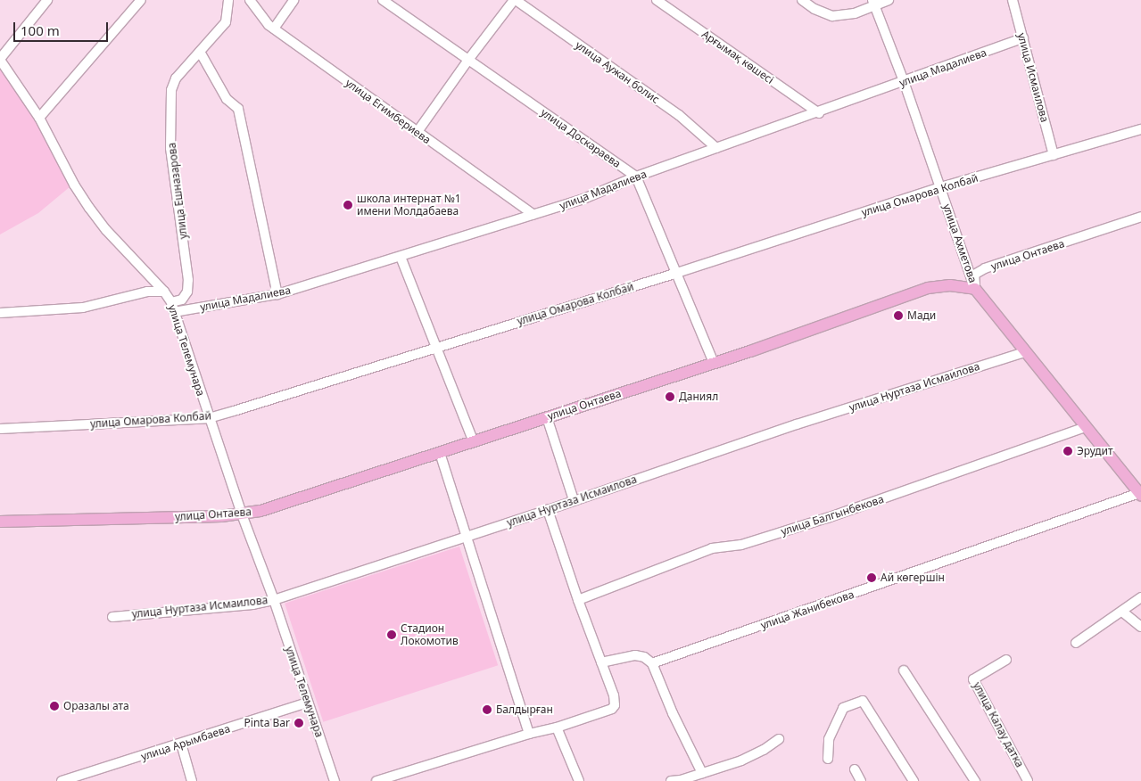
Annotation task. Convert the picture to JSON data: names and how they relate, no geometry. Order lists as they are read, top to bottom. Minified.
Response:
{"streets":{"main road":["улица Ахметова","улица Онтаева"],"street":["Арғымақ көшесі","улица Мадалиева","улица Аужан болис","улица Исмаилова","улица Егимбериева","улица Доскараева","улица Ешназарова","улица Омарова Колбай","улица Телемунара","улица Нуртаза Исмаилова","улица Балгынбекова","улица Жанибекова","улица Калау датка","улица Арымбаева"]},"crossings":[["Арғымақ көшесі","улица Мадалиева"],["улица Мадалиева","улица Аужан болис"],["улица Мадалиева","улица Исмаилова"],["улица Мадалиева","улица Егимбериева"],["улица Мадалиева","улица Доскараева"],["улица Мадалиева","улица Ахметова"],["улица Мадалиева","улица Телемунара"],["улица Исмаилова","улица Омарова Колбай"],["улица Ешназарова","улица Телемунара"],["улица Омарова Колбай","улица Ахметова"],["улица Омарова Колбай","улица Телемунара"],["улица Ахметова","улица Онтаева"],["улица Ахметова","улица Нуртаза Исмаилова"],["улица Ахметова","улица Балгынбекова"],["улица Ахметова","улица Жанибекова"],["улица Онтаева","улица Телемунара"],["улица Телемунара","улица Нуртаза Исмаилова"],["улица Телемунара","улица Арымбаева"]],"places":["школа интернат №1 имени Молдабаева","Мади","Даниял","Эрудит","Ай көгершін","Стадион Локомотив","Оразалы ата","Балдырған","Pinta Bar"],"scale_bar":"100 m"}
